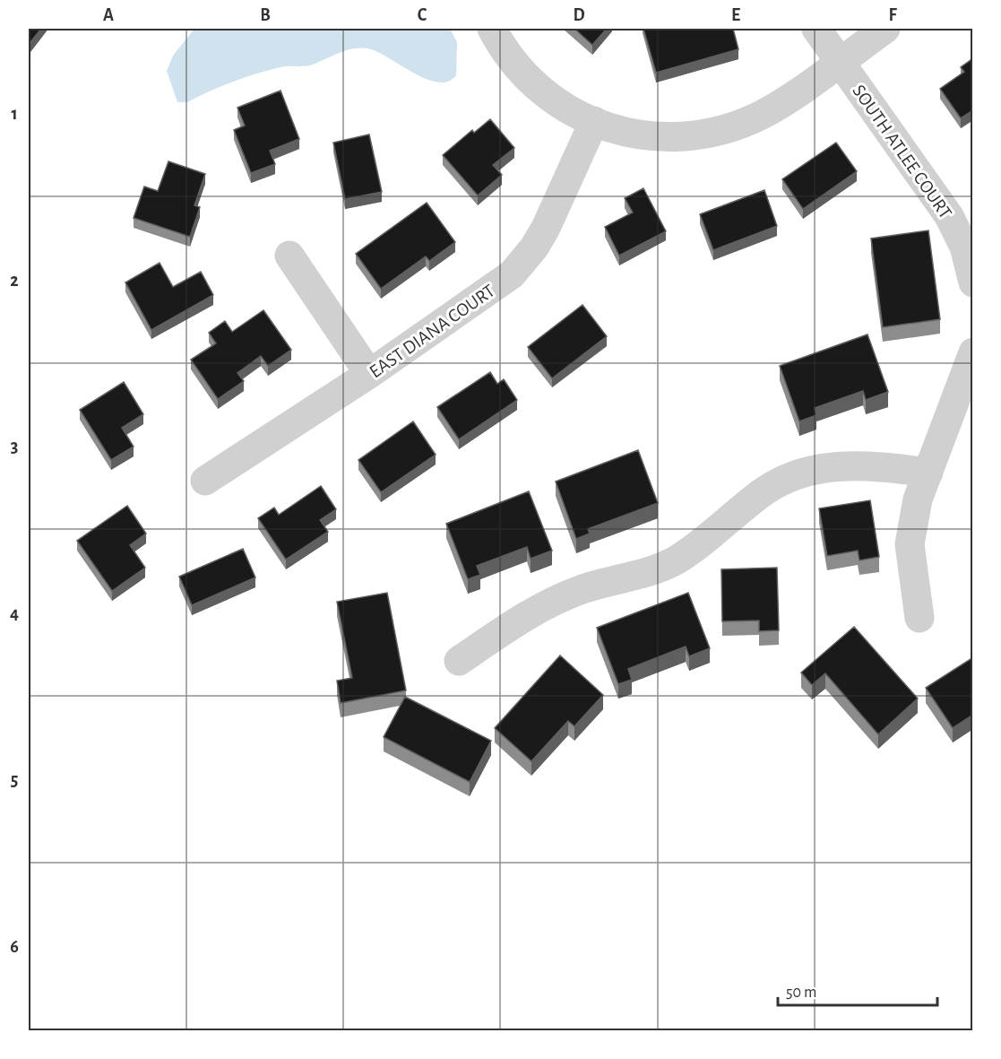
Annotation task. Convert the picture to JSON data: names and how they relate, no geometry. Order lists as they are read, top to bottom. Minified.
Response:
{"streets":{"street":["SOUTH ATLEE COURT","EAST DIANA COURT"]},"scale_bar":"50 m","grid":{"columns":["A","B","C","D","E","F"],"rows":["1","2","3","4","5","6"]}}
